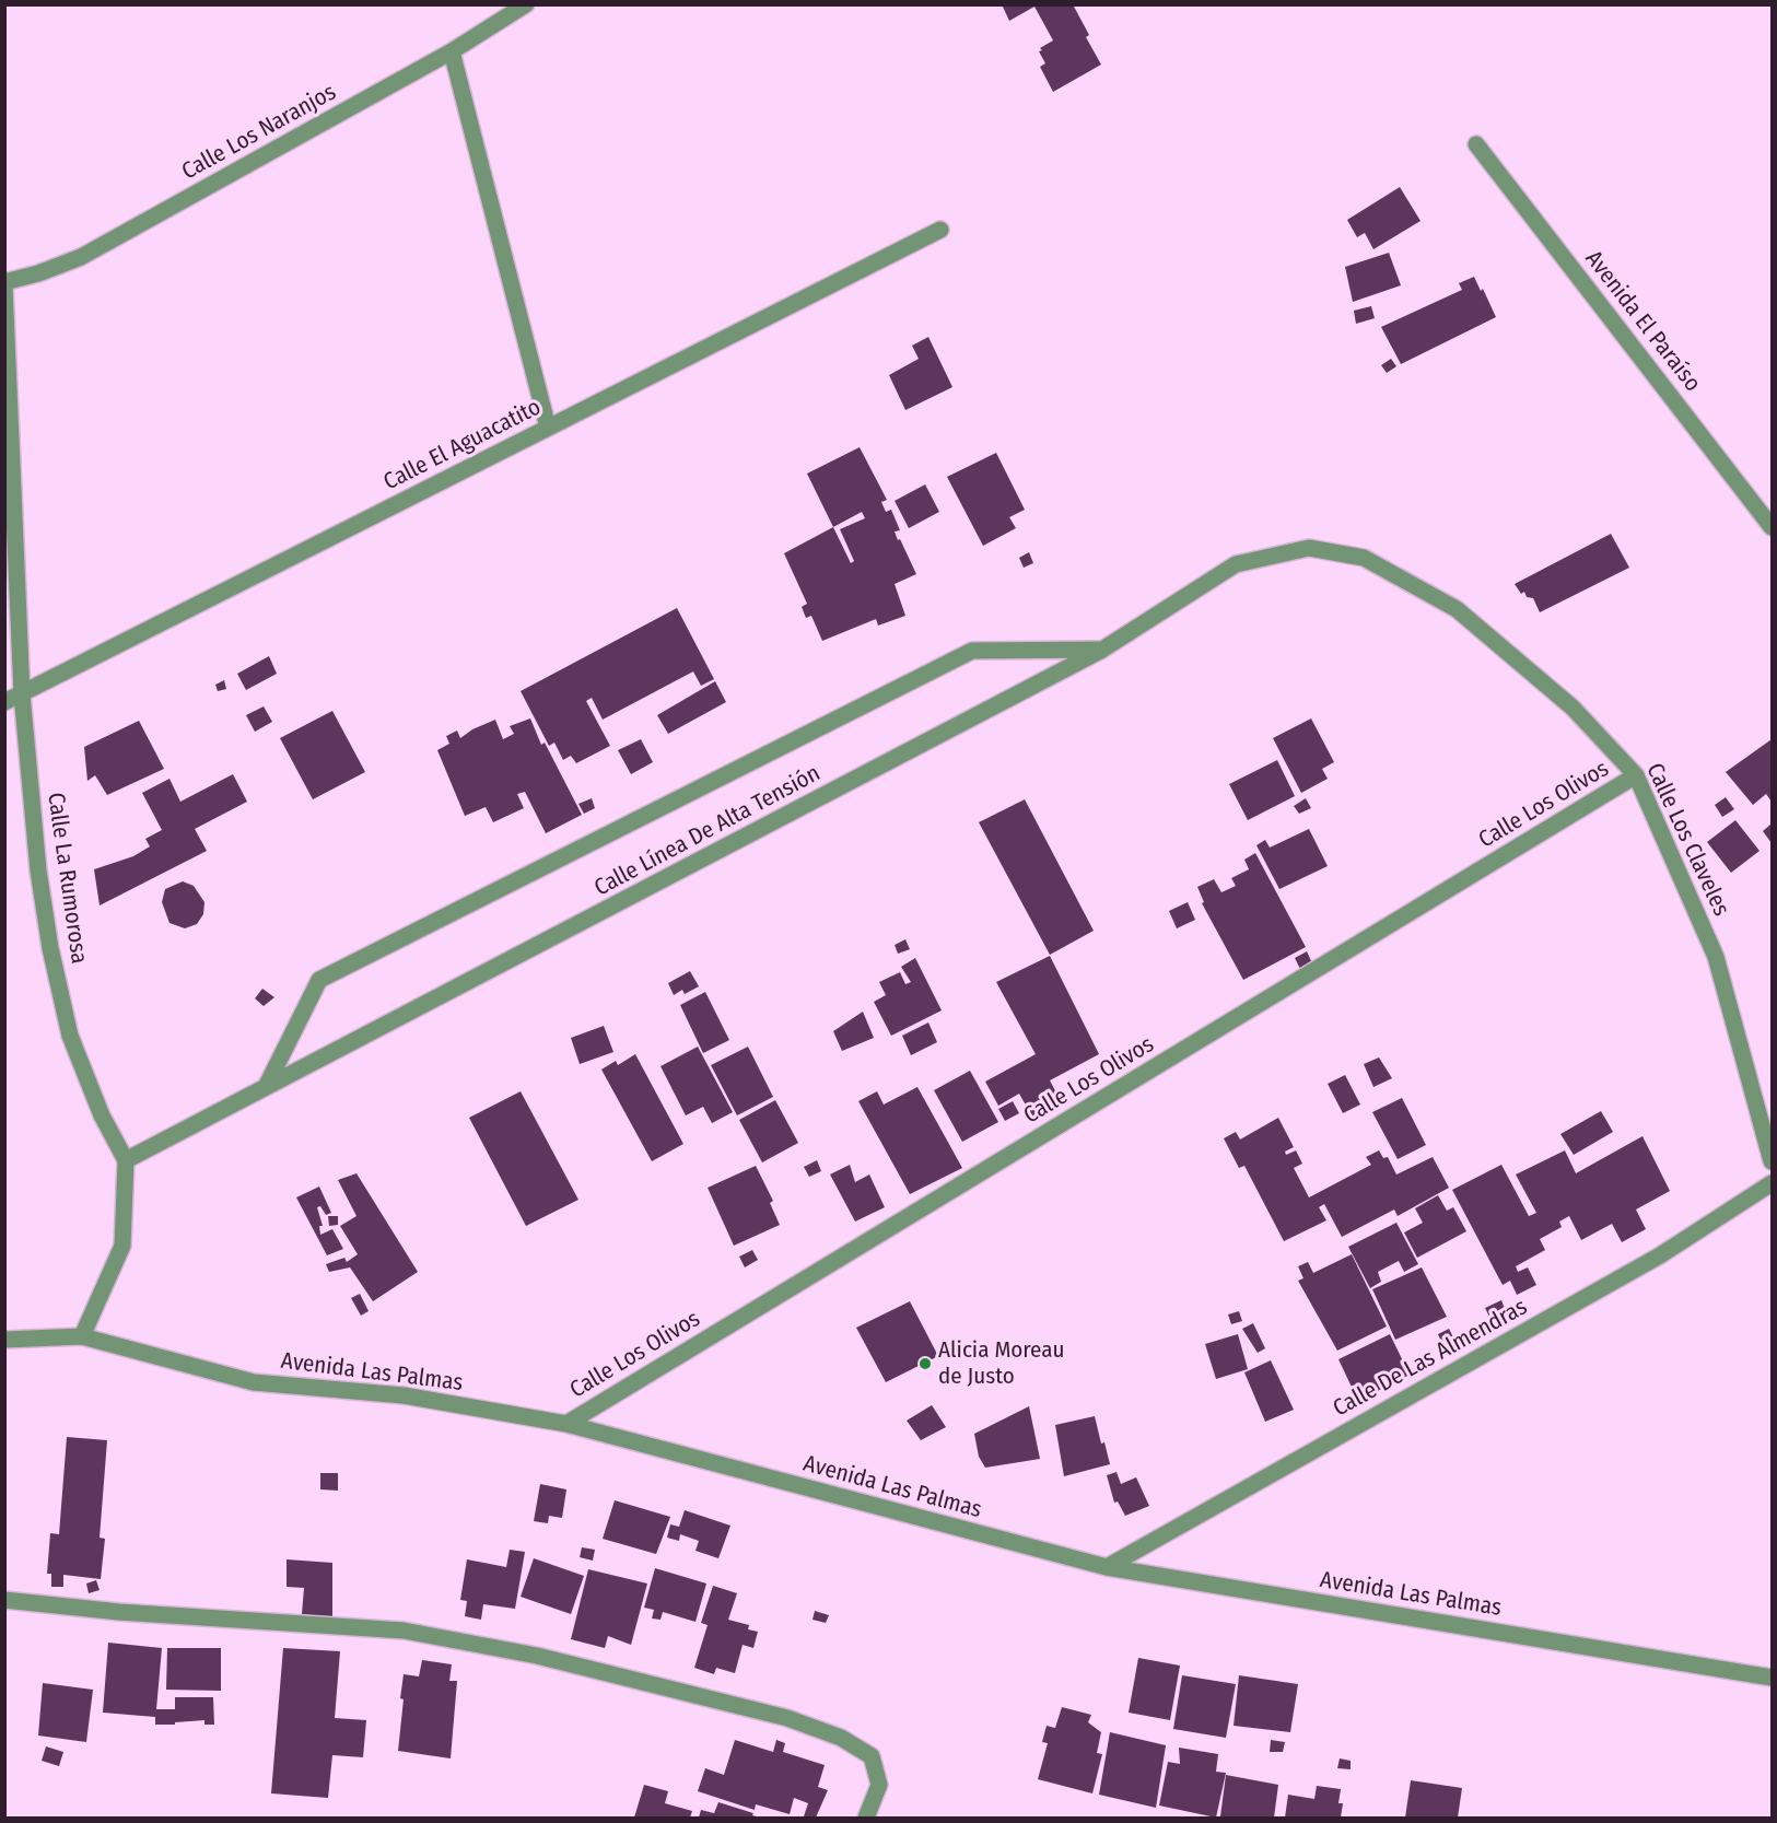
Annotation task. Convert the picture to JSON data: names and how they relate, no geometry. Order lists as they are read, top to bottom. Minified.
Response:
{"streets":{"street":["Calle Los Naranjos","Avenida El Paraíso","Calle El Aguacatito","Calle Los Olivos","Calle Línea De Alta Tensión","Calle Los Claveles","Calle La Rumorosa","Calle De Las Almendras","Avenida Las Palmas"]},"crossings":[["Calle Los Naranjos","Calle La Rumorosa"],["Calle El Aguacatito","Calle La Rumorosa"],["Calle Los Olivos","Calle Los Claveles"],["Calle Los Olivos","Avenida Las Palmas"],["Calle Línea De Alta Tensión","Calle Los Claveles"],["Calle Línea De Alta Tensión","Calle La Rumorosa"],["Calle De Las Almendras","Avenida Las Palmas"]],"places":["Alicia Moreau de Justo"]}
